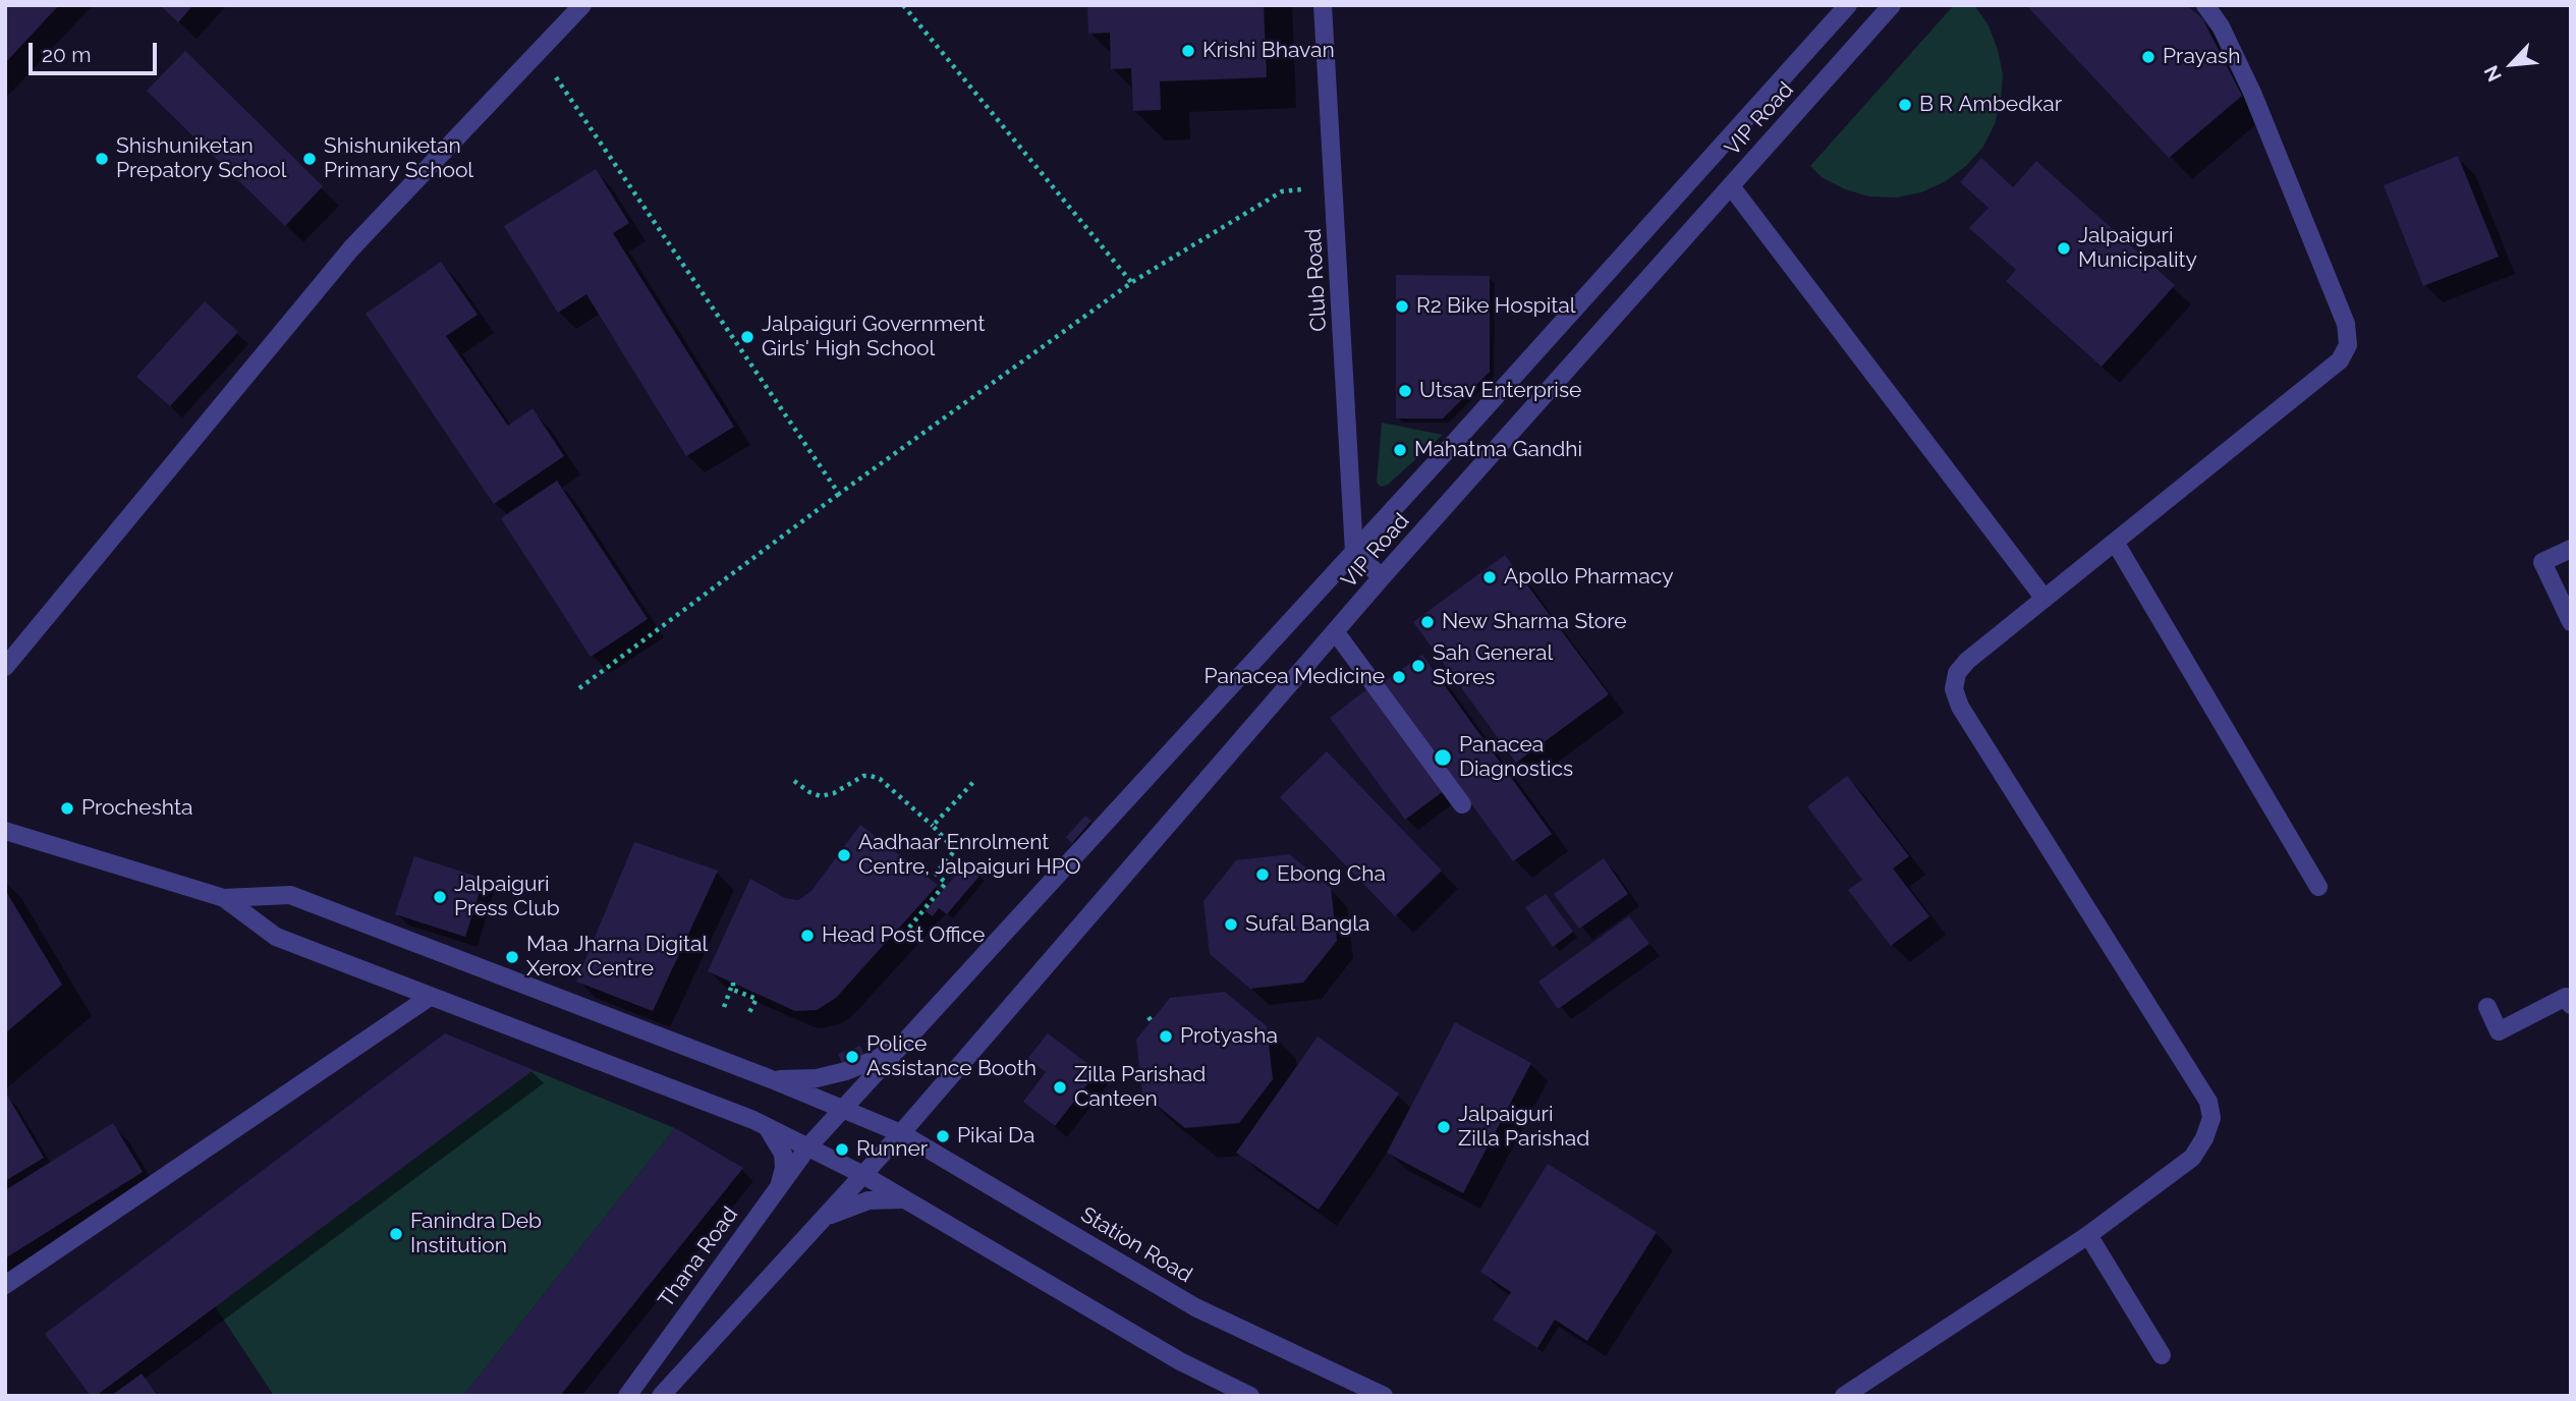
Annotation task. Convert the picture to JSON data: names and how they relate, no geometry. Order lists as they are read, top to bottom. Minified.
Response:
{"streets":{"street":["VIP Road","Club Road","Station Road","Thana Road"]},"crossings":[["VIP Road","Club Road"],["VIP Road","Station Road"],["VIP Road","Thana Road"]],"places":["Krishi Bhavan","Prayash","B R Ambedkar","Shishuniketan Prepatory School","Shishuniketan Primary School","Jalpaiguri Municipality","R2 Bike Hospital","Jalpaiguri Government Girls' High School","Utsav Enterprise","Mahatma Gandhi","Apollo Pharmacy","New Sharma Store","Sah General Stores","Panacea Medicine","Panacea Diagnostics","Procheshta","Aadhaar Enrolment Centre, Jalpaiguri HPO","Ebong Cha","Jalpaiguri Press Club","Sufal Bangla","Head Post Office","Maa Jharna Digital Xerox Centre","Protyasha","Police Assistance Booth","Zilla Parishad Canteen","Jalpaiguri Zilla Parishad","Pikai Da","Runner","Fanindra Deb Institution"],"scale_bar":"20 m","north":"bottom left"}
